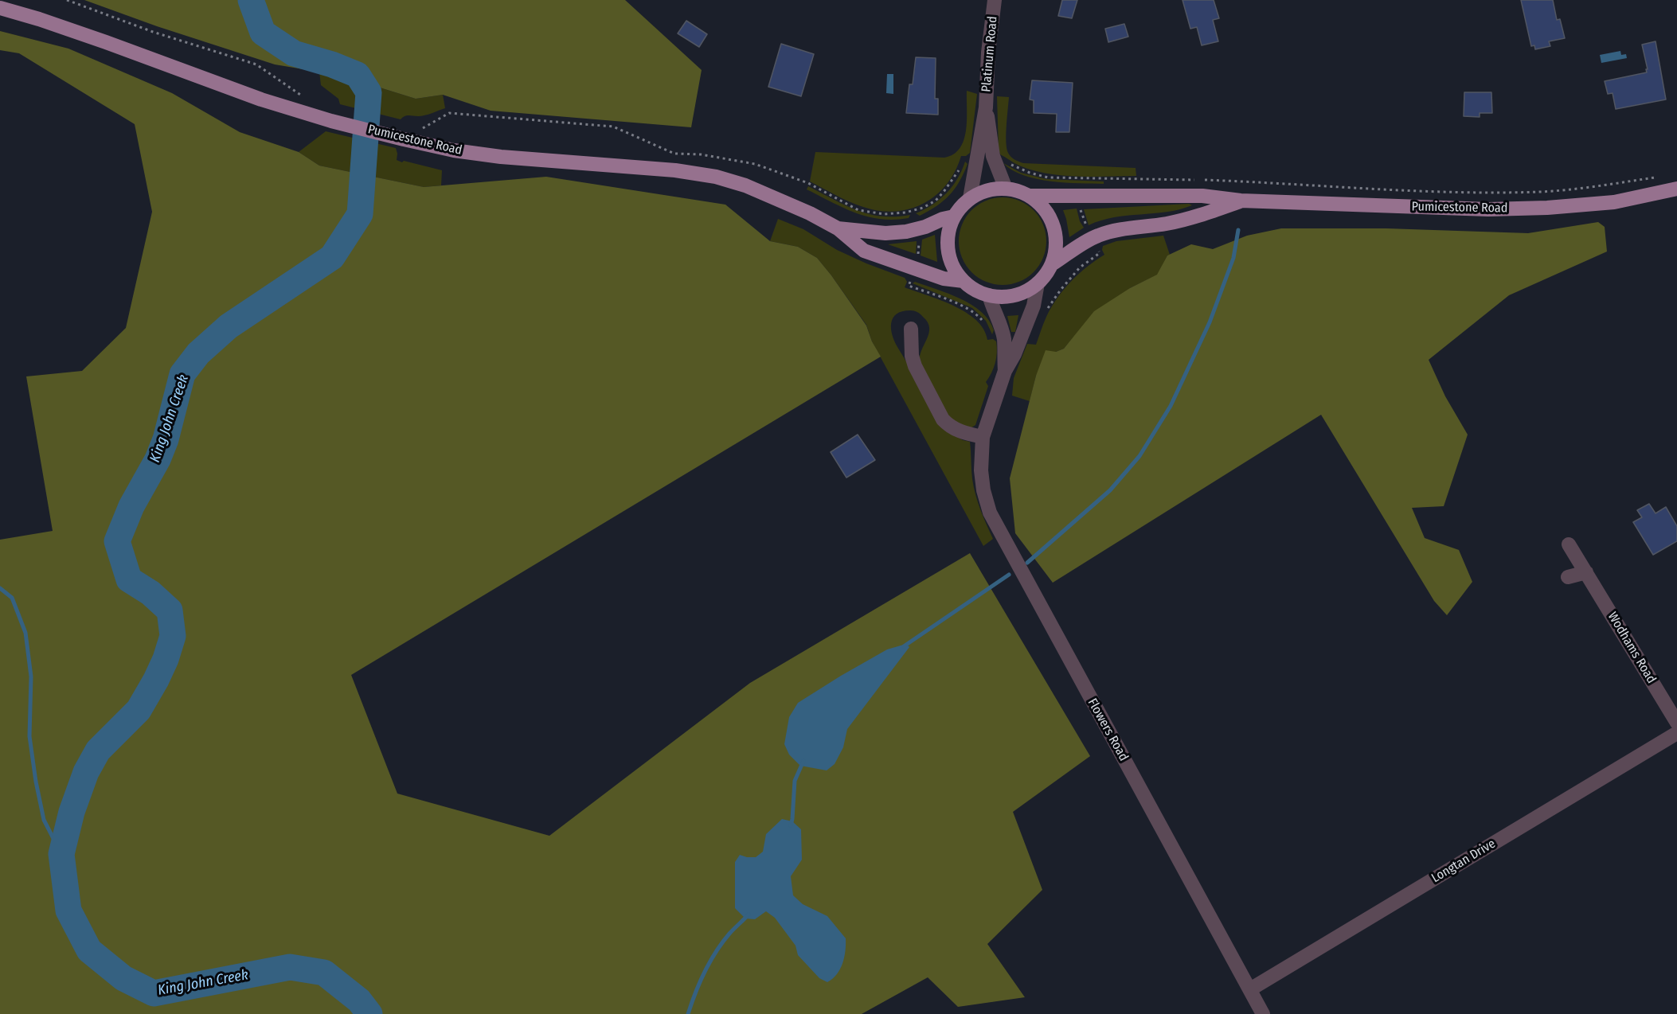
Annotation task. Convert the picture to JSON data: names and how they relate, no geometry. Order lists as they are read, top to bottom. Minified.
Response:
{"streets":{"main road":["Pumicestone Road"],"street":["Platinum Road","Wodhams Road","Flowers Road","Longtan Drive"]},"crossings":[["Platinum Road","Pumicestone Road"],["Platinum Road","Flowers Road"],["Pumicestone Road","Flowers Road"],["Flowers Road","Longtan Drive"]],"water":["King John Creek"]}
